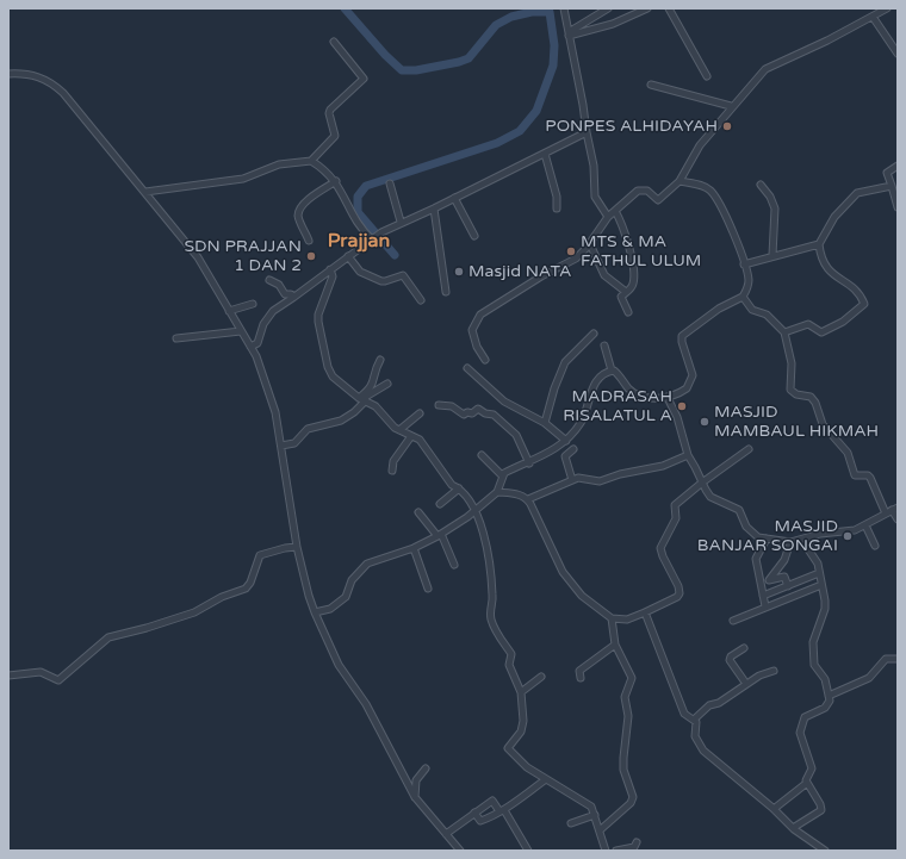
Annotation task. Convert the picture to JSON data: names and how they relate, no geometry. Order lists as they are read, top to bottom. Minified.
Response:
{"districts":["Prajjan"],"places":["PONPES ALHIDAYAH","MTS & MA FATHUL ULUM","SDN PRAJJAN 1 DAN 2","Masjid NATA","MADRASAH RISALATUL A","MASJID MAMBAUL HIKMAH","MASJID BANJAR SONGAI"]}
